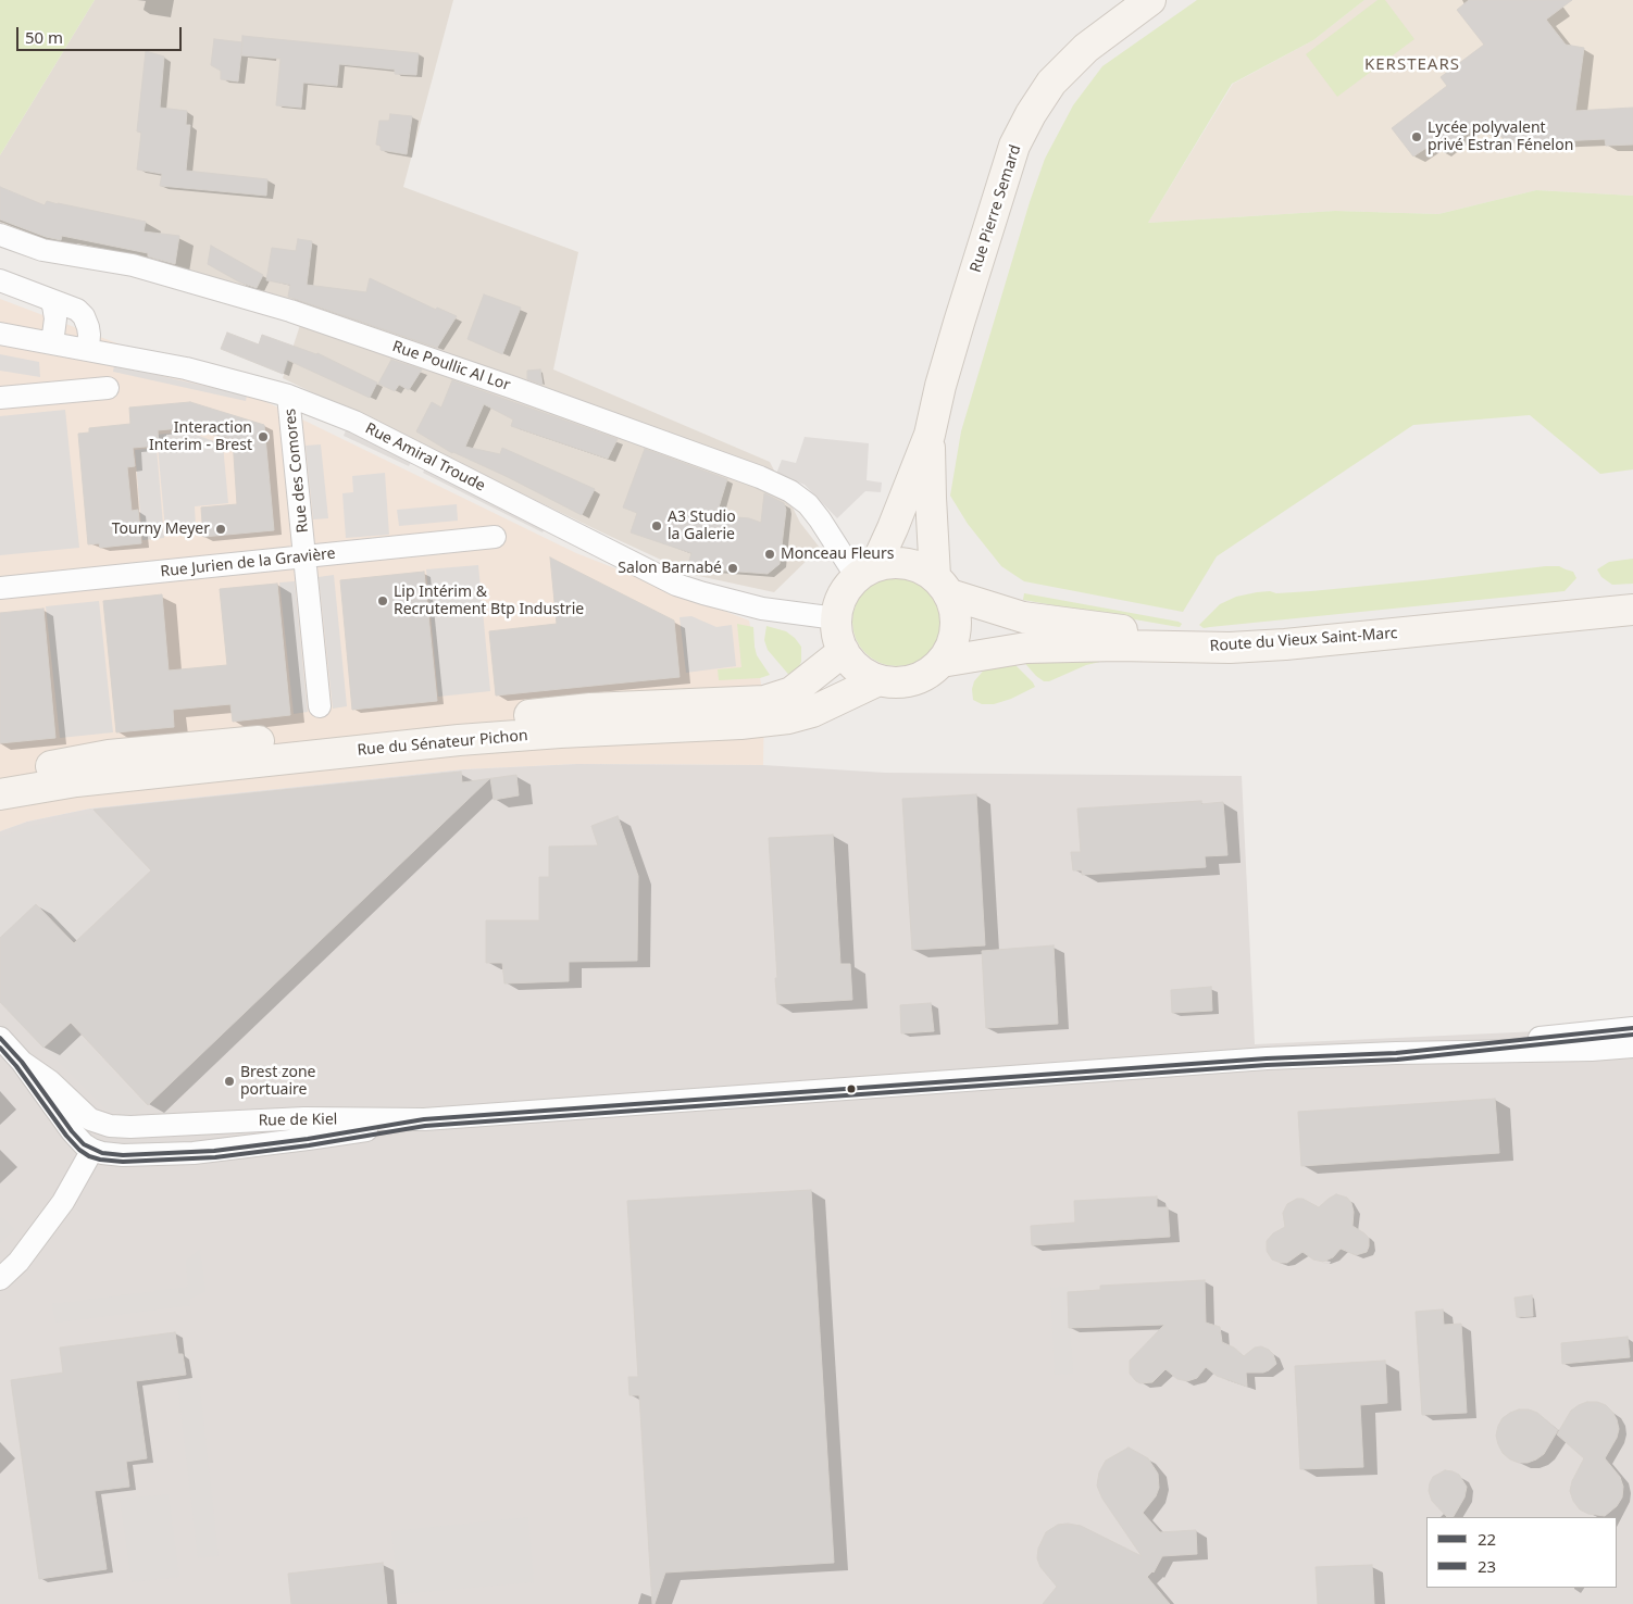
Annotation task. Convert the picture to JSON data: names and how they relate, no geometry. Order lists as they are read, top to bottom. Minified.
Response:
{"streets":{"main road":["Rue Pierre Semard","Route du Vieux Saint-Marc","Rue du Sénateur Pichon"],"street":["Rue Poullic Al Lor","Rue Amiral Troude","Rue des Comores","Rue Jurien de la Gravière","Rue de Kiel"]},"crossings":[["Rue Pierre Semard","Rue Poullic Al Lor"],["Rue Pierre Semard","Rue Amiral Troude"],["Rue Pierre Semard","Route du Vieux Saint-Marc"],["Rue Pierre Semard","Rue du Sénateur Pichon"],["Rue Poullic Al Lor","Rue Amiral Troude"],["Rue Poullic Al Lor","Route du Vieux Saint-Marc"],["Rue Poullic Al Lor","Rue du Sénateur Pichon"],["Rue Amiral Troude","Rue des Comores"],["Rue Amiral Troude","Route du Vieux Saint-Marc"],["Rue Amiral Troude","Rue du Sénateur Pichon"],["Rue des Comores","Rue Jurien de la Gravière"],["Route du Vieux Saint-Marc","Rue du Sénateur Pichon"]],"districts":["KERSTEARS"],"places":["Lycée polyvalent privé Estran Fénelon","Interaction Interim - Brest","A3 Studio la Galerie","Tourny Meyer","Monceau Fleurs","Salon Barnabé","Lip Intérim & Recrutement Btp Industrie","Brest zone portuaire"],"lines":["transit line 22","transit line 23"],"legend":["22","23"],"scale_bar":"50 m"}
